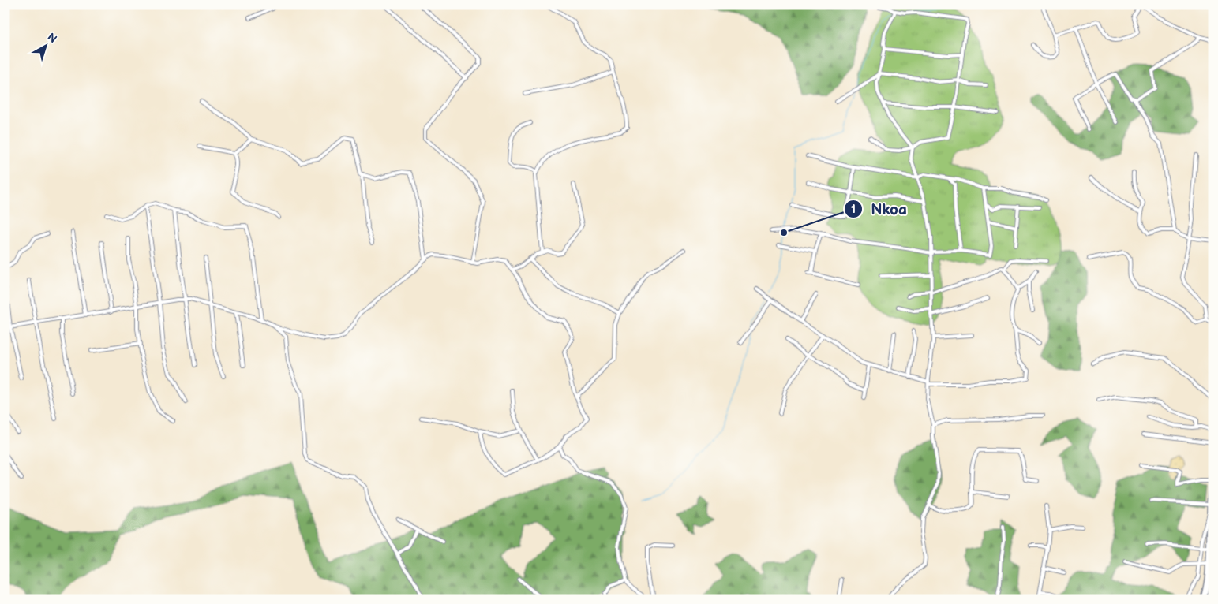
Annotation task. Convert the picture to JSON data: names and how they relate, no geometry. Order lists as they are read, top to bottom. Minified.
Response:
{"places":["Nkoa"],"north":"top right"}
